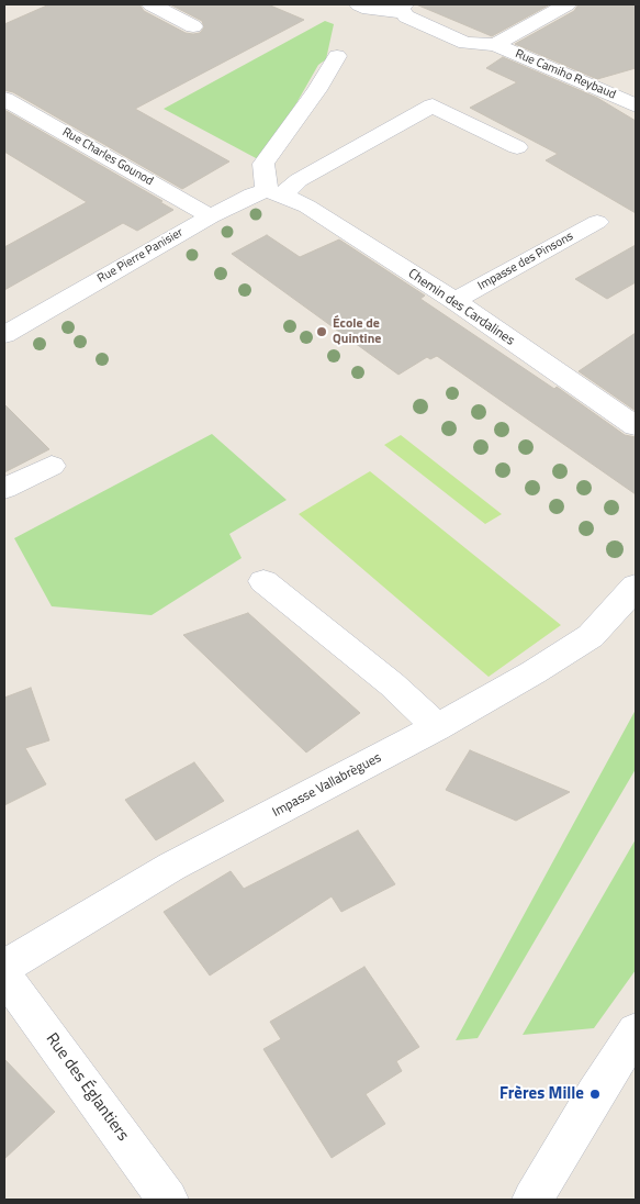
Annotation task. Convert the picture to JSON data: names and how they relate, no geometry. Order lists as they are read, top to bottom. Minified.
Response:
{"streets":{"street":["Rue Camiho Reybaud","Rue Charles Gounod","Rue Pierre Panisier","Impasse des Pinsons","Chemin des Cardalines","Impasse Vallabrègues","Rue des Églantiers"]},"crossings":[["Rue Charles Gounod","Rue Pierre Panisier"],["Rue Pierre Panisier","Chemin des Cardalines"],["Impasse des Pinsons","Chemin des Cardalines"]],"places":["École de Quintine","Frères Mille"]}
